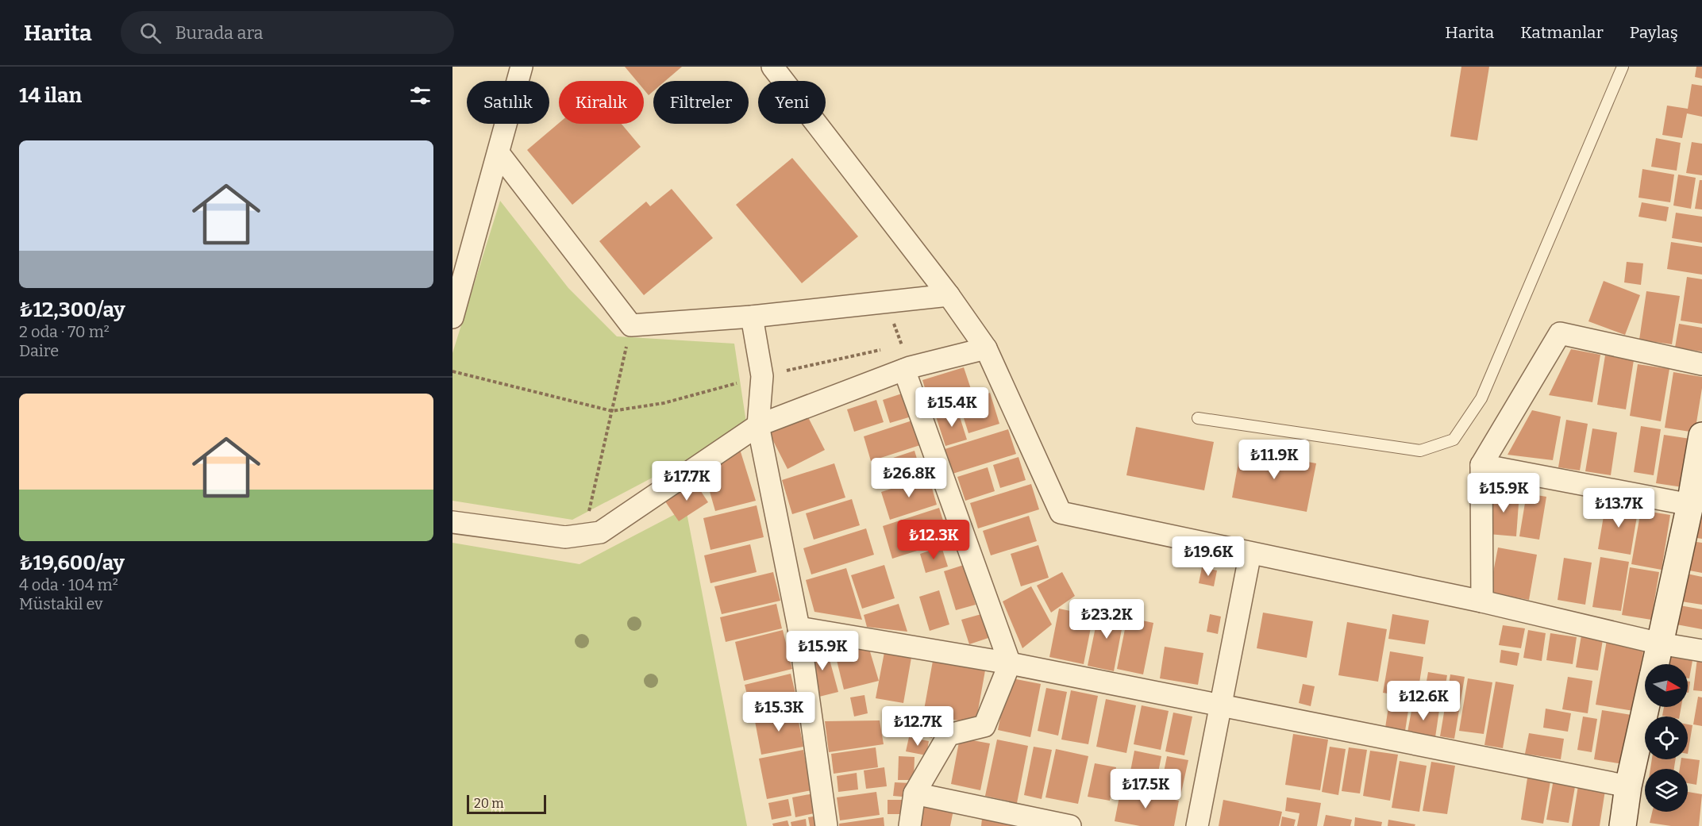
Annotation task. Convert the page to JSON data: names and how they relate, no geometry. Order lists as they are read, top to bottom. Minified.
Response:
{"scale_bar":"20 m","north":"right","page":{"header":"Harita","search":"Burada ara","nav":["Harita","Katmanlar","Paylaş"],"heading":"14 ilan","chip":["Satılık","Kiralık","Filtreler","Yeni"],"list":[{"name":"₺12,300/ay","note":"2 oda · 70 m² · Daire"},{"name":"₺19,600/ay","note":"4 oda · 104 m² · Müstakil ev"}],"price":["₺15.4K","₺11.9K","₺26.8K","₺17.7K","₺15.9K","₺13.7K","₺12.3K","₺19.6K","₺23.2K","₺15.9K","₺12.6K","₺15.3K","₺12.7K","₺17.5K"],"scale":"20 m"}}
